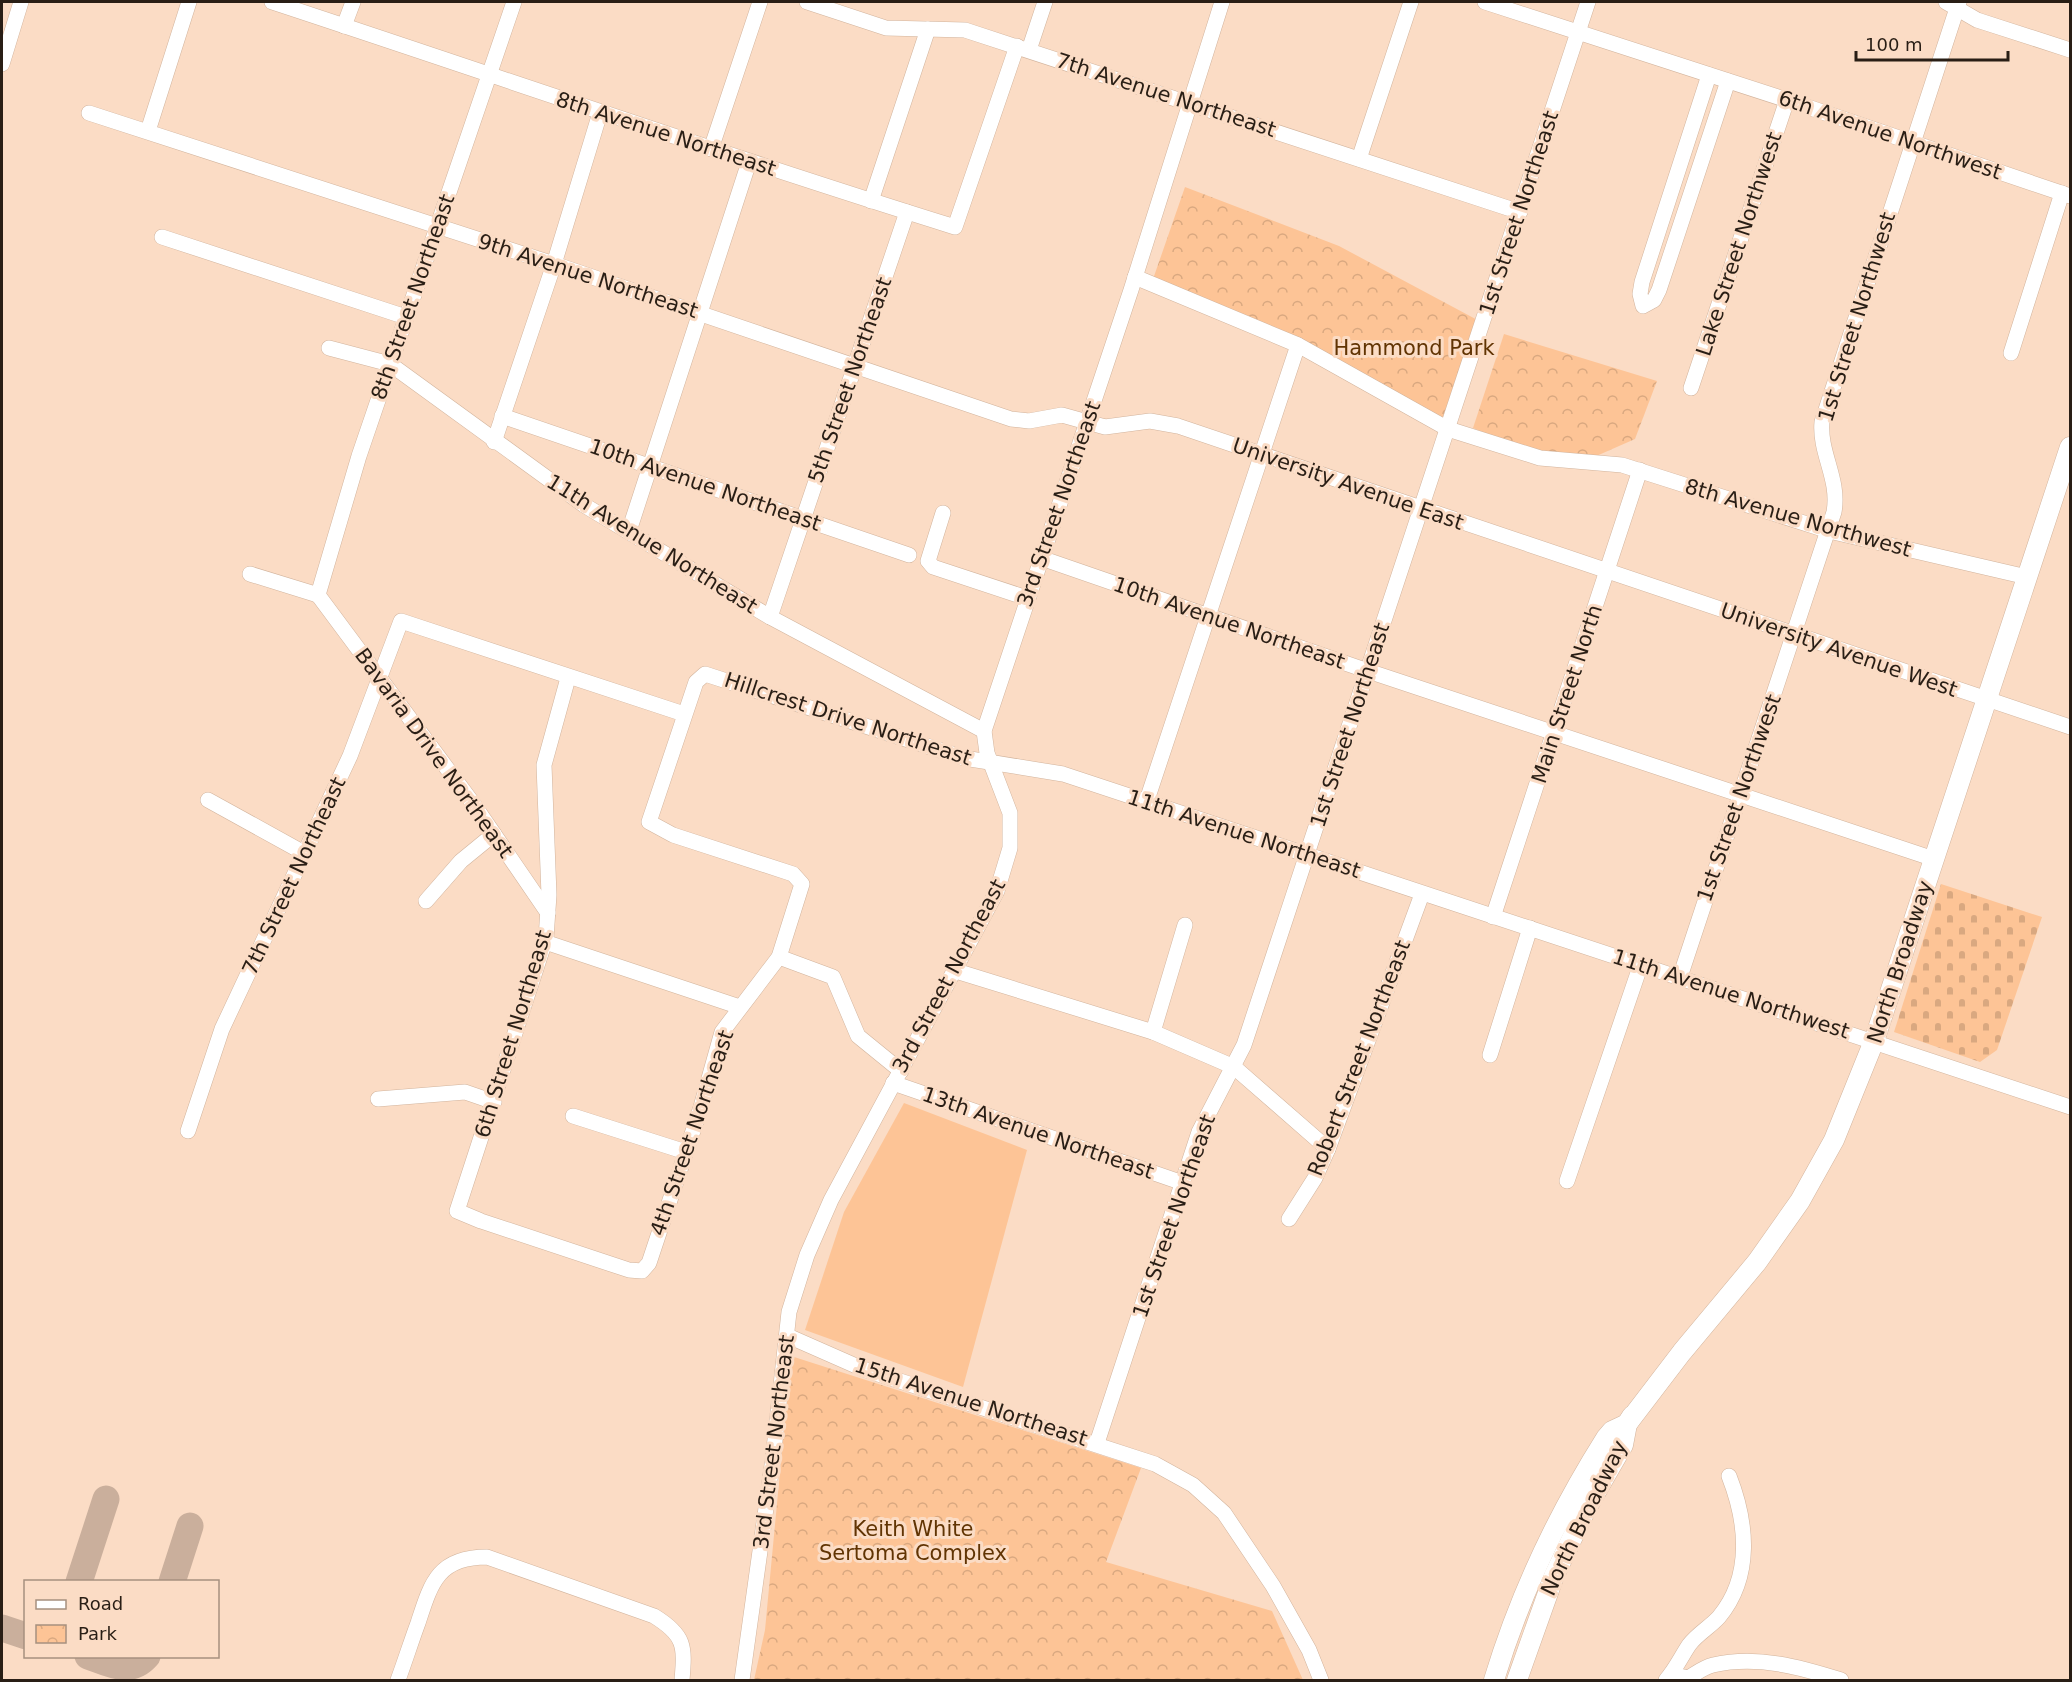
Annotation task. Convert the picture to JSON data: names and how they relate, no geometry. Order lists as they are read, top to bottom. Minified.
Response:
{"streets":{"main road":["North Broadway"],"street":["7th Avenue Northeast","8th Avenue Northeast","6th Avenue Northwest","1st Street Northeast","Lake Street Northwest","9th Avenue Northeast","8th Street Northeast","1st Street Northwest","5th Street Northeast","University Avenue East","10th Avenue Northeast","3rd Street Northeast","8th Avenue Northwest","11th Avenue Northeast","University Avenue West","Main Street North","Hillcrest Drive Northeast","Bavaria Drive Northeast","7th Street Northeast","11th Avenue Northwest","6th Street Northeast","Robert Street Northeast","4th Street Northeast","13th Avenue Northeast","15th Avenue Northeast"]},"crossings":[["7th Avenue Northeast","8th Avenue Northeast"],["7th Avenue Northeast","1st Street Northeast"],["7th Avenue Northeast","3rd Street Northeast"],["8th Avenue Northeast","8th Street Northeast"],["8th Avenue Northeast","5th Street Northeast"],["6th Avenue Northwest","1st Street Northeast"],["6th Avenue Northwest","Lake Street Northwest"],["6th Avenue Northwest","1st Street Northwest"],["1st Street Northeast","University Avenue East"],["1st Street Northeast","10th Avenue Northeast"],["1st Street Northeast","11th Avenue Northeast"],["1st Street Northeast","13th Avenue Northeast"],["1st Street Northeast","15th Avenue Northeast"],["9th Avenue Northeast","8th Street Northeast"],["9th Avenue Northeast","5th Street Northeast"],["9th Avenue Northeast","University Avenue East"],["9th Avenue Northeast","3rd Street Northeast"],["8th Street Northeast","11th Avenue Northeast"],["8th Street Northeast","Bavaria Drive Northeast"],["1st Street Northwest","10th Avenue Northeast"],["1st Street Northwest","8th Avenue Northwest"],["1st Street Northwest","University Avenue West"],["1st Street Northwest","11th Avenue Northwest"],["5th Street Northeast","10th Avenue Northeast"],["5th Street Northeast","11th Avenue Northeast"],["University Avenue East","3rd Street Northeast"],["University Avenue East","University Avenue West"],["University Avenue East","Main Street North"],["10th Avenue Northeast","3rd Street Northeast"],["10th Avenue Northeast","Main Street North"],["10th Avenue Northeast","North Broadway"],["3rd Street Northeast","11th Avenue Northeast"],["3rd Street Northeast","Hillcrest Drive Northeast"],["3rd Street Northeast","13th Avenue Northeast"],["3rd Street Northeast","15th Avenue Northeast"],["8th Avenue Northwest","Main Street North"],["8th Avenue Northwest","North Broadway"],["11th Avenue Northeast","Main Street North"],["11th Avenue Northeast","Hillcrest Drive Northeast"],["11th Avenue Northeast","11th Avenue Northwest"],["11th Avenue Northeast","Robert Street Northeast"],["University Avenue West","Main Street North"],["University Avenue West","North Broadway"],["Main Street North","11th Avenue Northwest"],["Hillcrest Drive Northeast","4th Street Northeast"],["Bavaria Drive Northeast","7th Street Northeast"],["Bavaria Drive Northeast","6th Street Northeast"],["7th Street Northeast","6th Street Northeast"],["North Broadway","11th Avenue Northwest"],["6th Street Northeast","4th Street Northeast"],["4th Street Northeast","13th Avenue Northeast"]],"parks":["Hammond Park","Keith White Sertoma Complex"],"legend":["Road","Park"],"scale_bar":"100 m"}
